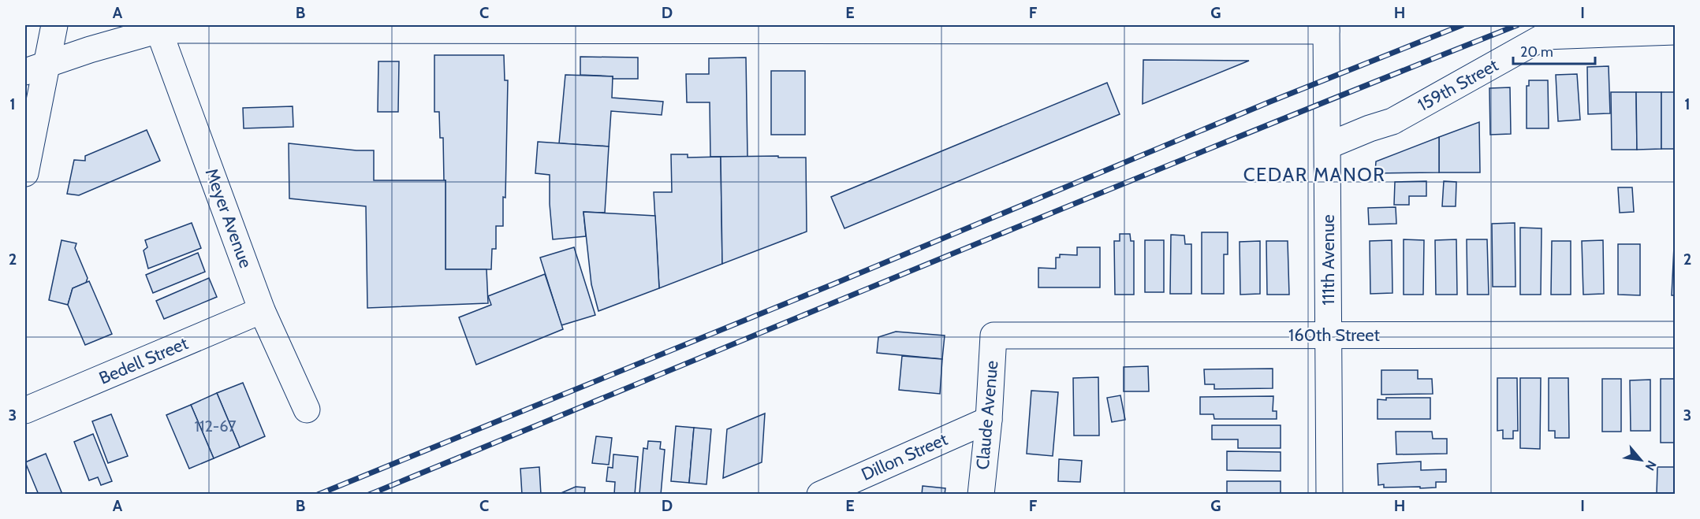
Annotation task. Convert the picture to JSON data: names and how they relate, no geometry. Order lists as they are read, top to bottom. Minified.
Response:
{"streets":{"street":["159th Street","Meyer Avenue","111th Avenue","160th Street","Bedell Street","Claude Avenue","Dillon Street"]},"crossings":[["159th Street","111th Avenue"],["Meyer Avenue","Bedell Street"],["111th Avenue","160th Street"],["160th Street","Claude Avenue"],["Claude Avenue","Dillon Street"]],"districts":["CEDAR MANOR"],"house_numbers":["112-67"],"scale_bar":"20 m","north":"bottom right","grid":{"columns":["A","B","C","D","E","F","G","H","I"],"rows":["1","2","3"]}}
